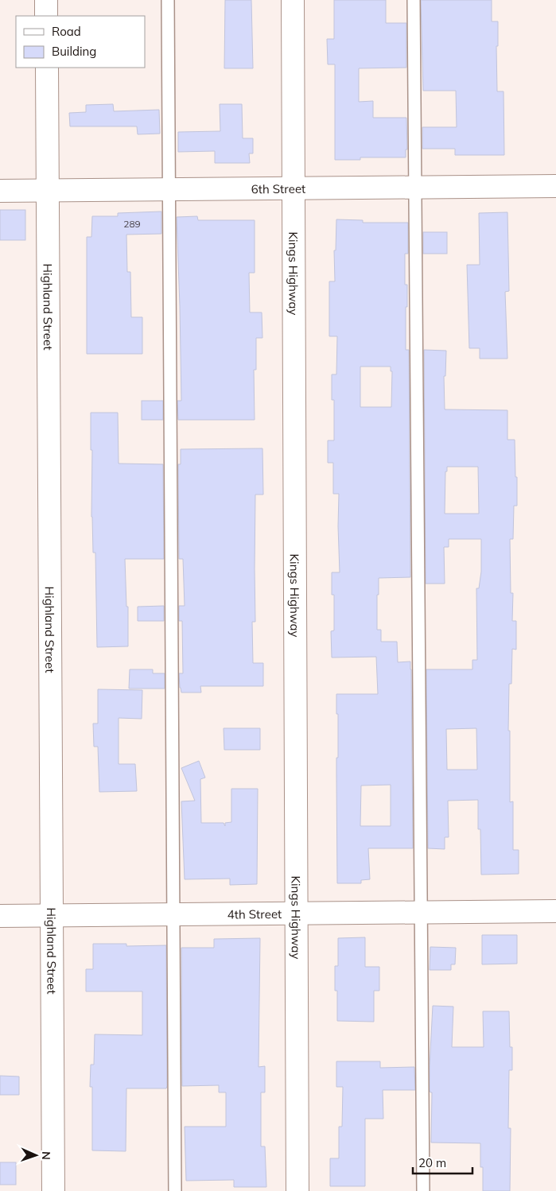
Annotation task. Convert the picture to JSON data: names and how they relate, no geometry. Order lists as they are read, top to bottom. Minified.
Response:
{"streets":{"street":["6th Street","Kings Highway","Highland Street","4th Street"]},"crossings":[["6th Street","Kings Highway"],["6th Street","Highland Street"],["Kings Highway","4th Street"],["Highland Street","4th Street"]],"house_numbers":["289"],"legend":["Road","Building"],"scale_bar":"20 m","north":"right"}
